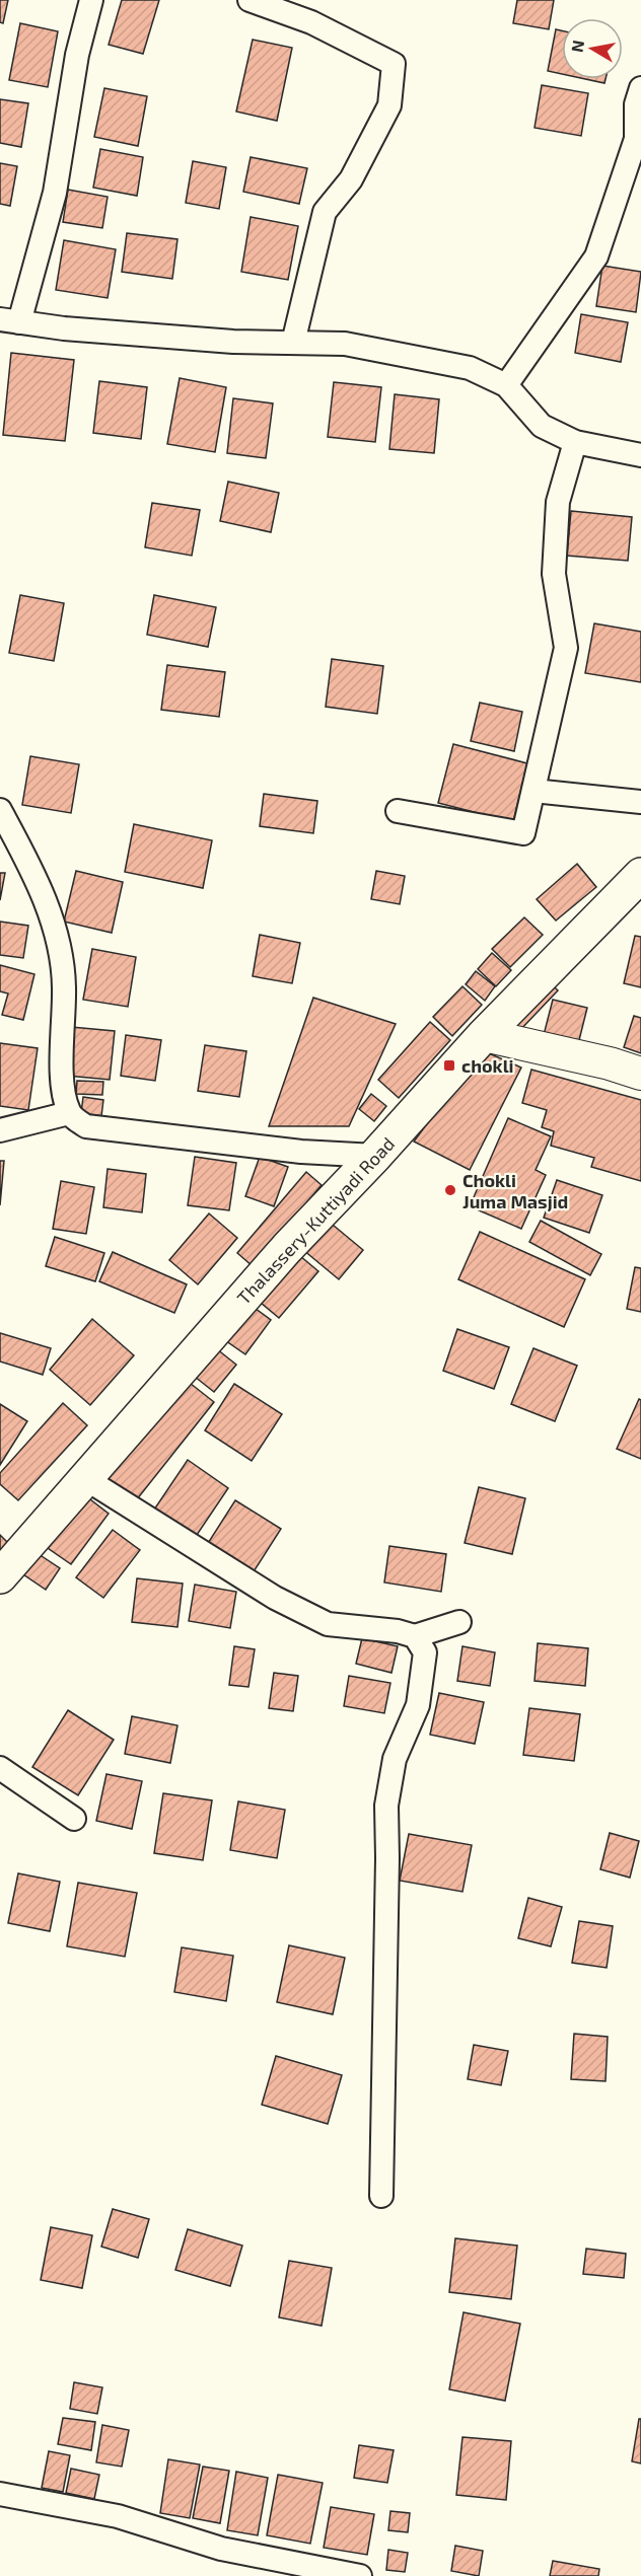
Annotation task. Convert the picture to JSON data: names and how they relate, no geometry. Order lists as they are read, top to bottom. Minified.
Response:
{"streets":{"main road":["Thalassery-Kuttiyadi Road"]},"places":{"transit":["chokli"],"other":["Chokli Juma Masjid"]},"north":"left"}
